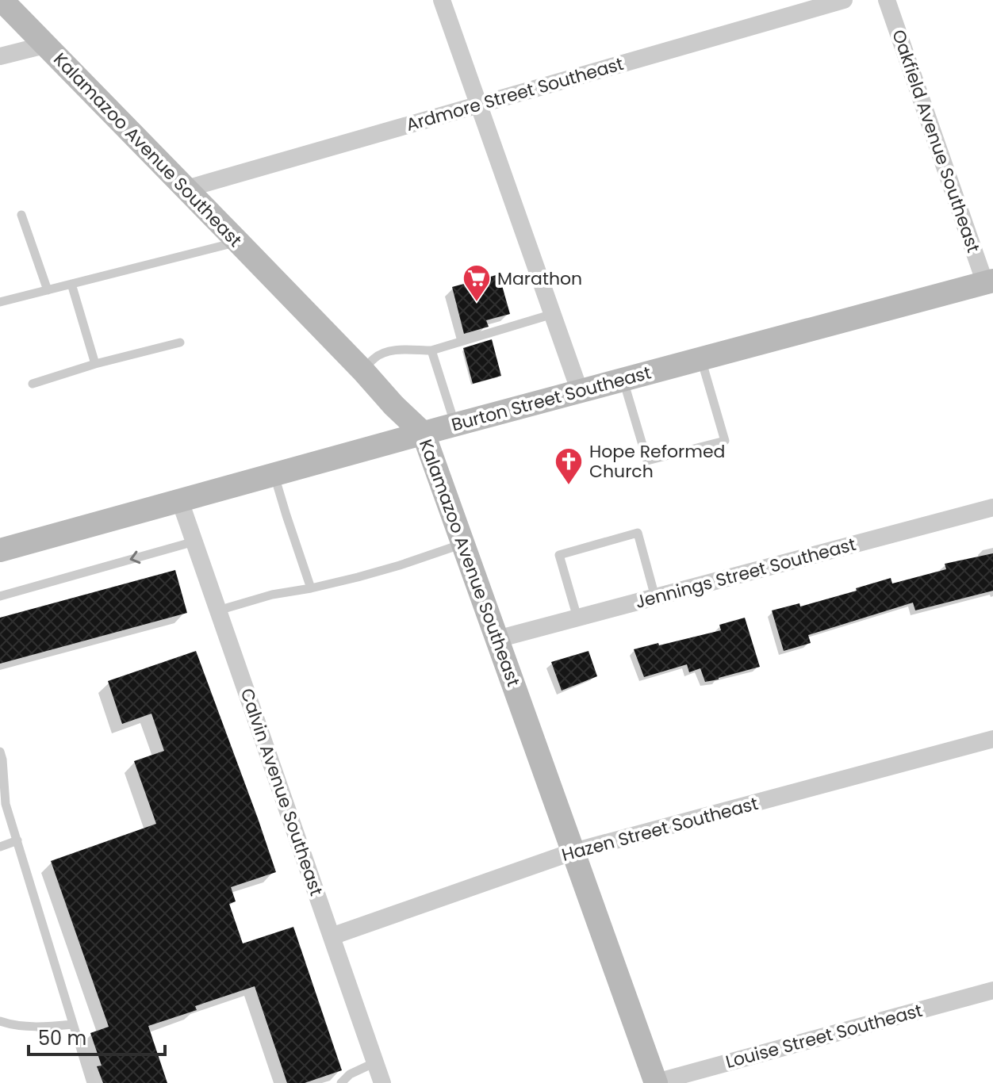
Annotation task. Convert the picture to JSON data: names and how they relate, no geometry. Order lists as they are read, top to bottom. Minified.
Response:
{"streets":{"main road":["Kalamazoo Avenue Southeast","Burton Street Southeast"],"street":["Ardmore Street Southeast","Oakfield Avenue Southeast","Jennings Street Southeast","Calvin Avenue Southeast","Hazen Street Southeast","Louise Street Southeast"]},"crossings":[["Ardmore Street Southeast","Kalamazoo Avenue Southeast"],["Oakfield Avenue Southeast","Burton Street Southeast"],["Kalamazoo Avenue Southeast","Burton Street Southeast"],["Kalamazoo Avenue Southeast","Jennings Street Southeast"],["Kalamazoo Avenue Southeast","Hazen Street Southeast"],["Kalamazoo Avenue Southeast","Louise Street Southeast"],["Burton Street Southeast","Calvin Avenue Southeast"],["Calvin Avenue Southeast","Hazen Street Southeast"]],"places":{"supermarket":["Marathon"],"church":["Hope Reformed Church"]},"scale_bar":"50 m"}
